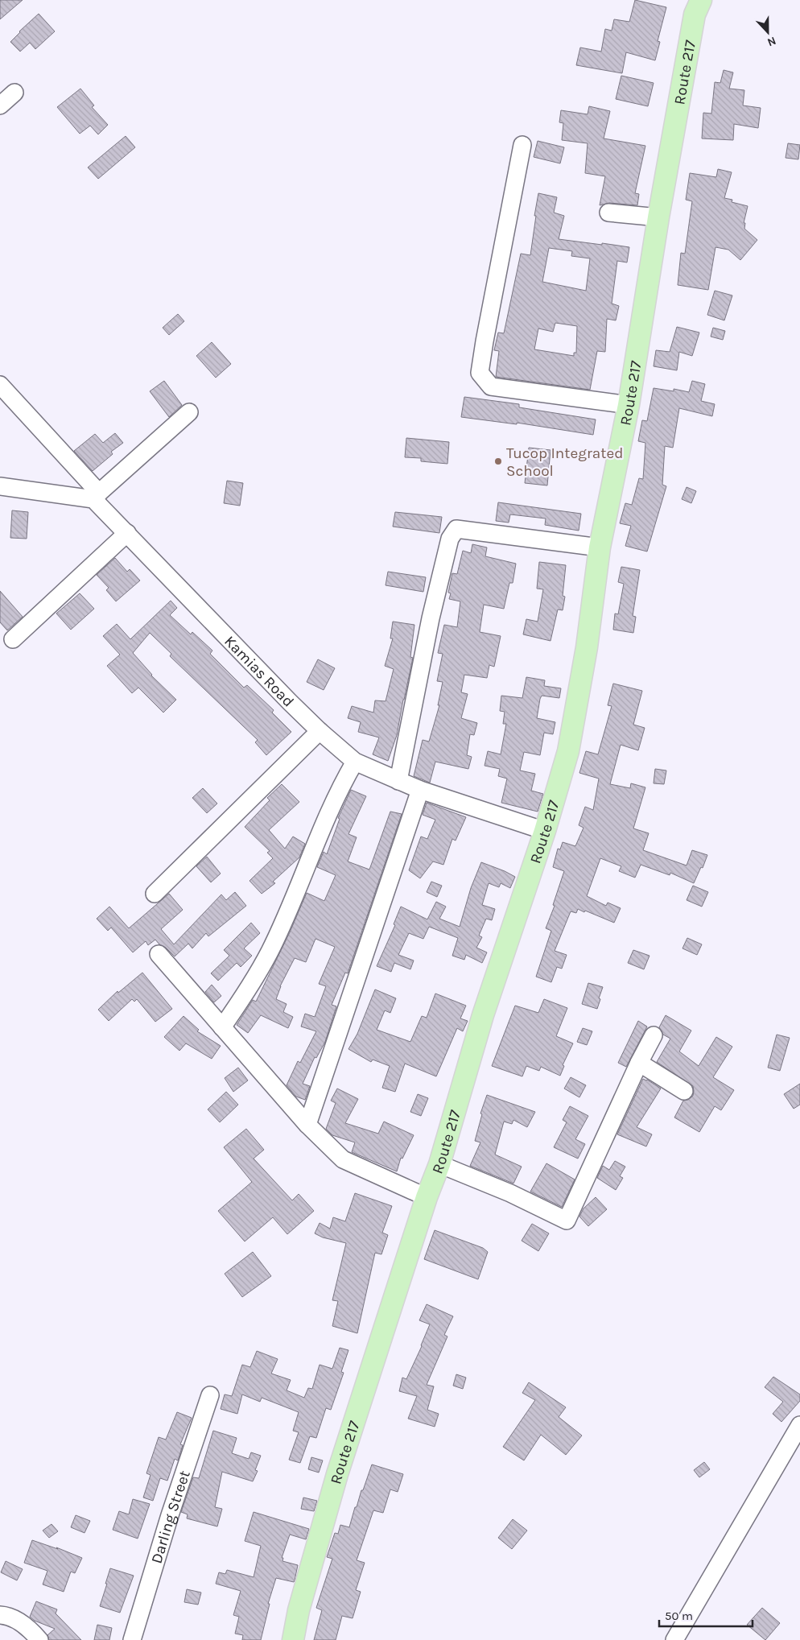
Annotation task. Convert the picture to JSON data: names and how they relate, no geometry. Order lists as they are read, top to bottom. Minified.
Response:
{"streets":{"main road":["Route 217"],"street":["Kamias Road","Darling Street"]},"crossings":[["Route 217","Kamias Road"]],"places":["Tucop Integrated School"],"scale_bar":"50 m","north":"bottom"}
